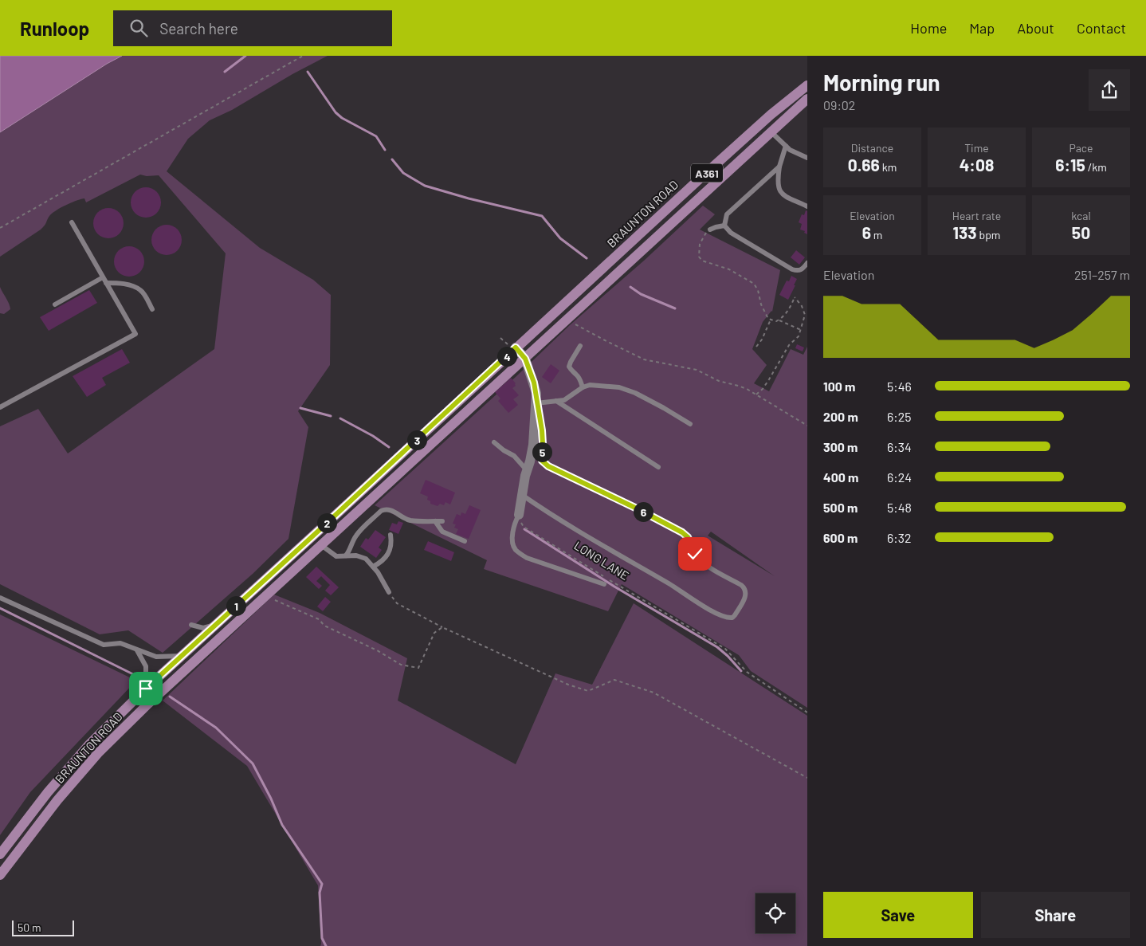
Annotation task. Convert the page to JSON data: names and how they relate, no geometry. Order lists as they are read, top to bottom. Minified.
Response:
{"streets":{"main road":["A361","BRAUNTON ROAD"],"path":["LONG LANE"]},"scale_bar":"50 m","page":{"header":"Runloop","search":"Search here","nav":["Home","Map","About","Contact"],"heading":["Morning run","09:02"],"stats":[["Distance","0.66 km"],["Time","4:08"],["Pace","6:15 /km"],["Elevation","6 m"],["Heart rate","133 bpm"],["kcal","50"]],"chart":["Elevation","251–257 m"],"pins":["4","3","5","6","2","1"],"list":[{"name":"100 m","note":"5:46"},{"name":"200 m","note":"6:25"},{"name":"300 m","note":"6:34"},{"name":"400 m","note":"6:24"},{"name":"500 m","note":"5:48"},{"name":"600 m","note":"6:32"}],"buttons":["Save","Share"],"scale":"50 m"}}
